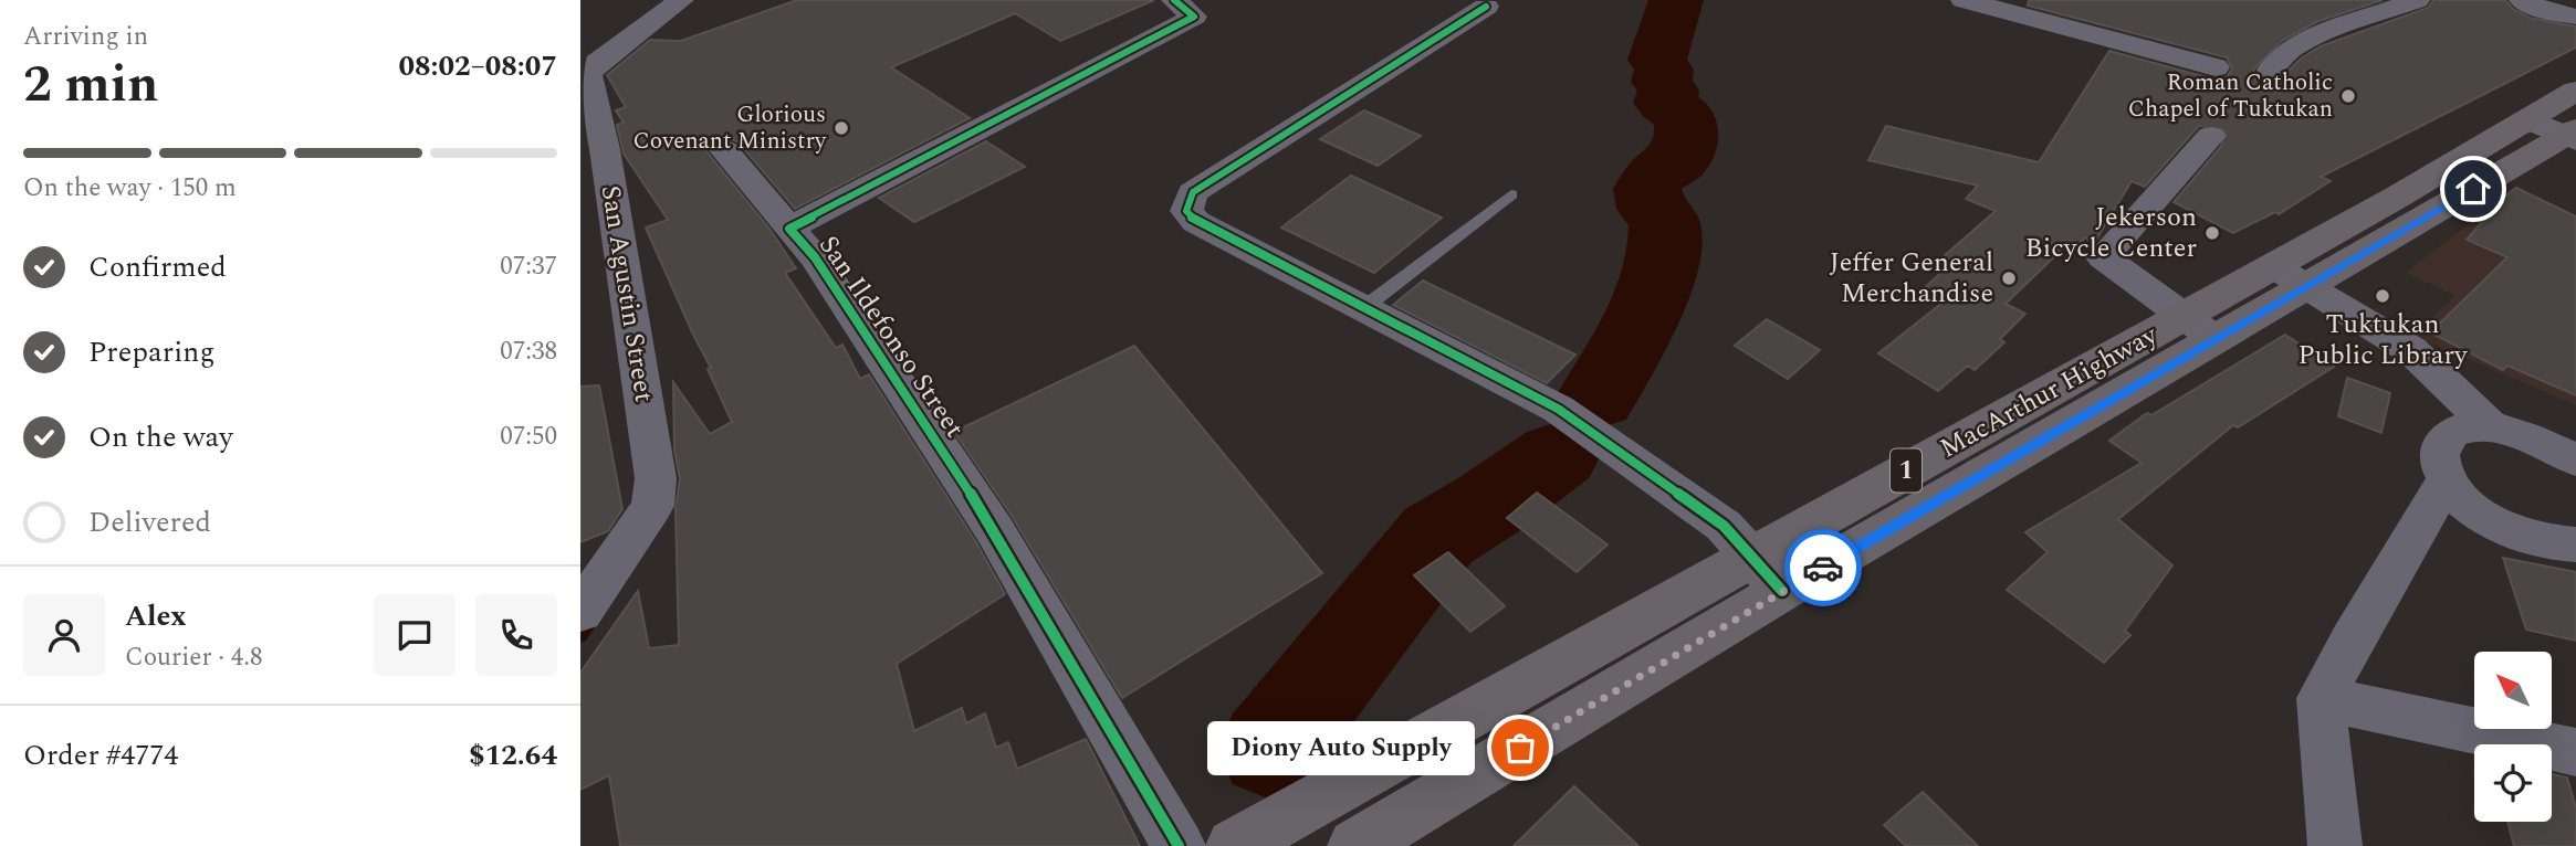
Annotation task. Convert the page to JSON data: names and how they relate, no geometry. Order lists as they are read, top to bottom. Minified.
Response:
{"streets":{"highway":["MacArthur Highway","1"],"street":["San Agustin Street","San Ildefonso Street"]},"places":["Roman Catholic Chapel of Tuktukan","Glorious Covenant Ministry","Jekerson Bicycle Center","Jeffer General Merchandise","Tuktukan Public Library","Diony Auto Supply"],"north":"top left","page":{"heading":["2 min","Arriving in","08:02–08:07"],"panel":["Alex","Courier · 4.8","Order #4774","$12.64"],"bar":"On the way · 150 m","list":[["Confirmed","07:37"],["Preparing","07:38"],["On the way","07:50"],"Delivered"],"bubble":"Diony Auto Supply"}}
